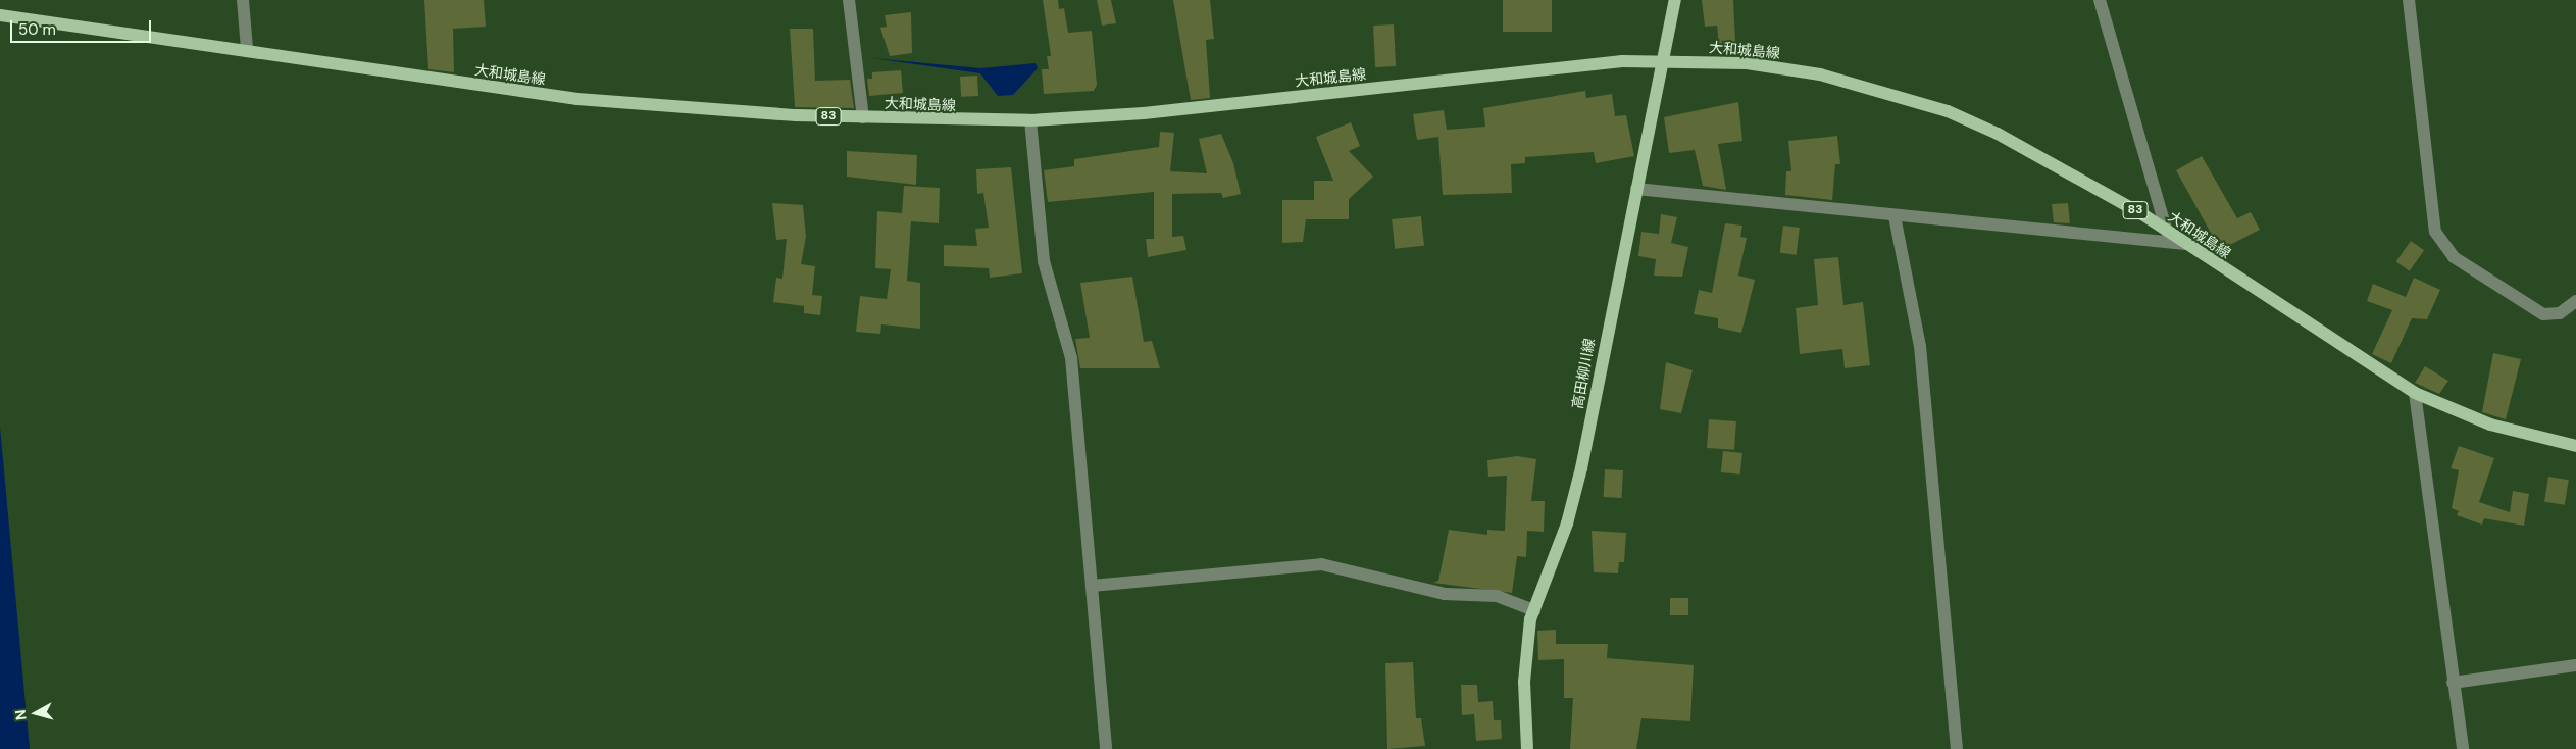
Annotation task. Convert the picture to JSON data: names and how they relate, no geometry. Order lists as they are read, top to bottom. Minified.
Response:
{"streets":{"main road":["大和城島線","83","高田柳川線"]},"crossings":[["大和城島線","高田柳川線"]],"scale_bar":"50 m","north":"left"}
